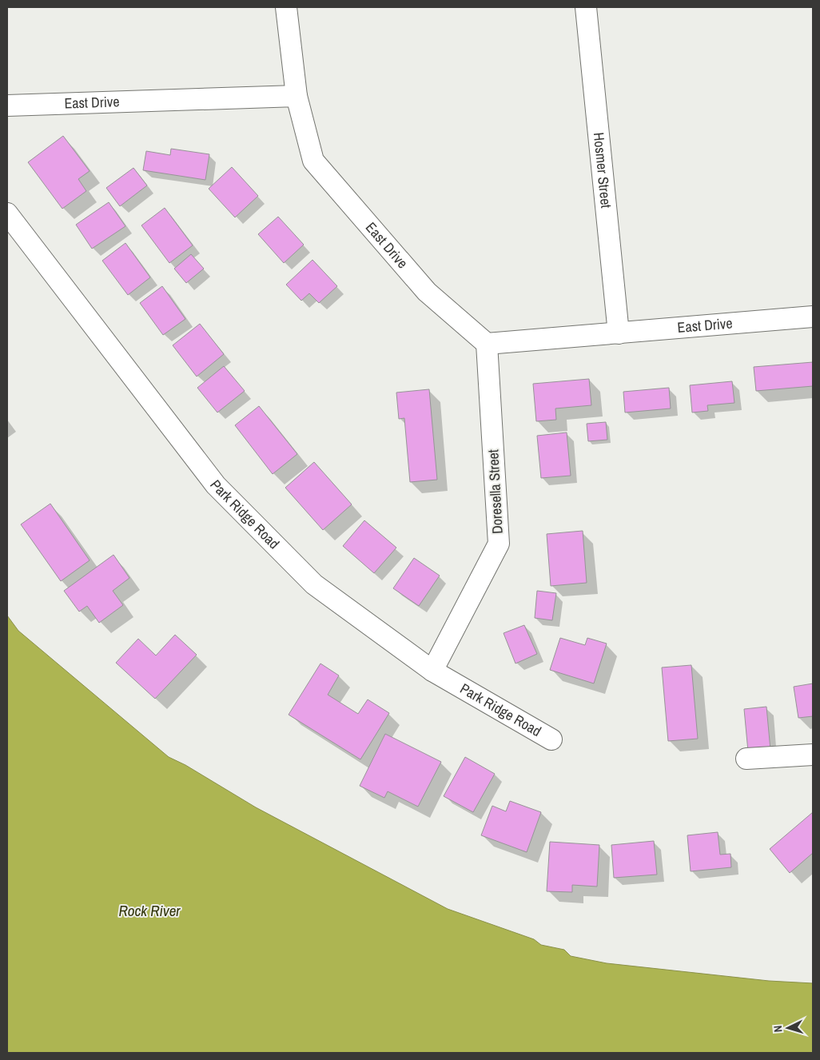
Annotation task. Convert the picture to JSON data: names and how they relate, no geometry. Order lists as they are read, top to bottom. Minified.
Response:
{"streets":{"street":["East Drive","Hosmer Street","Doresella Street","Park Ridge Road"]},"crossings":[["East Drive","Hosmer Street"],["East Drive","Doresella Street"],["Doresella Street","Park Ridge Road"]],"water":["Rock River"],"north":"left"}
